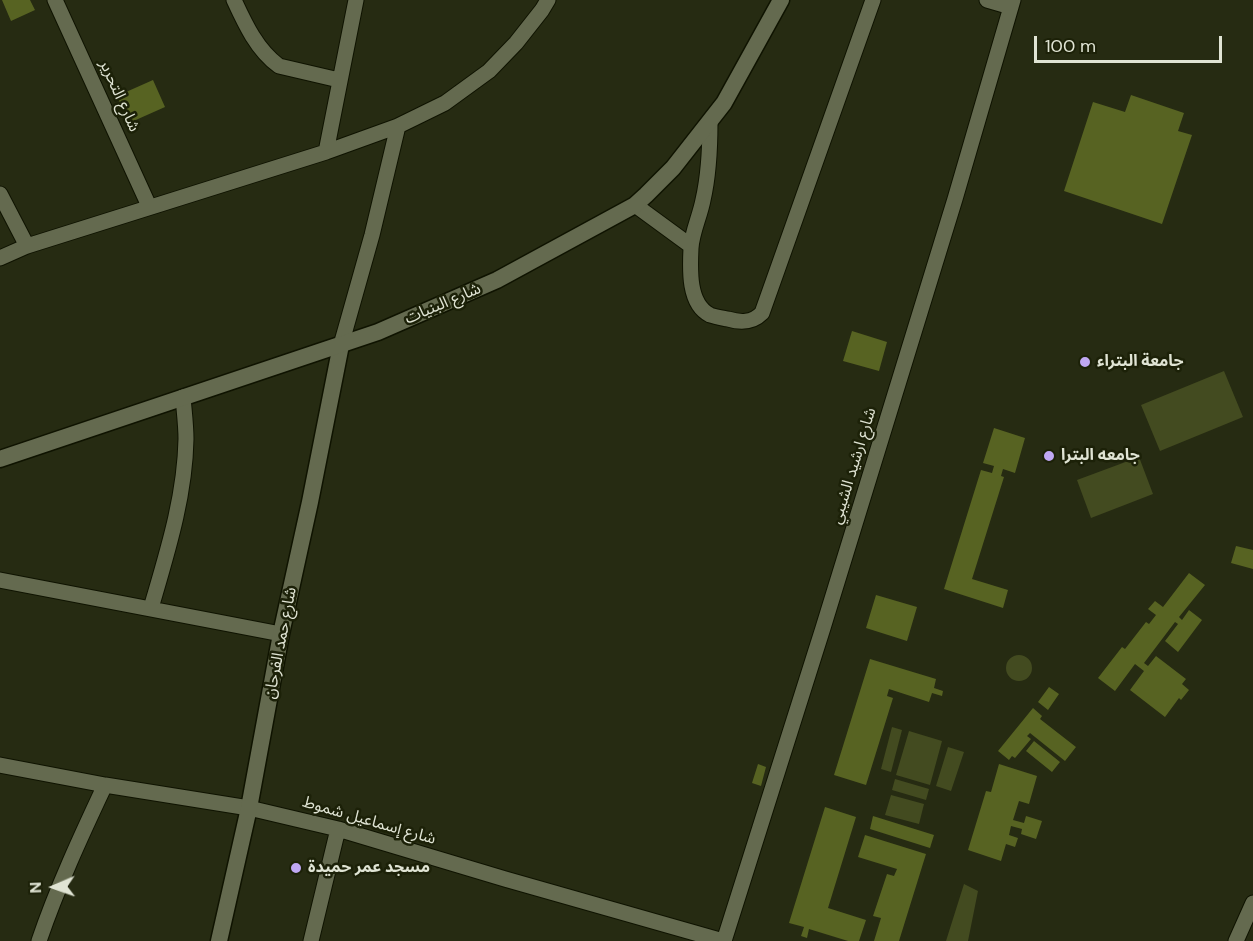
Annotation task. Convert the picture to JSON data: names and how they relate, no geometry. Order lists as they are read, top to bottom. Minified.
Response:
{"streets":{"main road":["شارع البنيات","شارع حمد الفرحان"],"street":["شارع التحرير","شارع ارشيد الشيبي","شارع إسماعيل شموط"]},"crossings":[["شارع البنيات","شارع حمد الفرحان"],["شارع ارشيد الشيبي","شارع إسماعيل شموط"],["شارع حمد الفرحان","شارع إسماعيل شموط"]],"places":["جامعة البتراء","جامعه البترا","مسجد عمر حميدة"],"scale_bar":"100 m","north":"left"}
